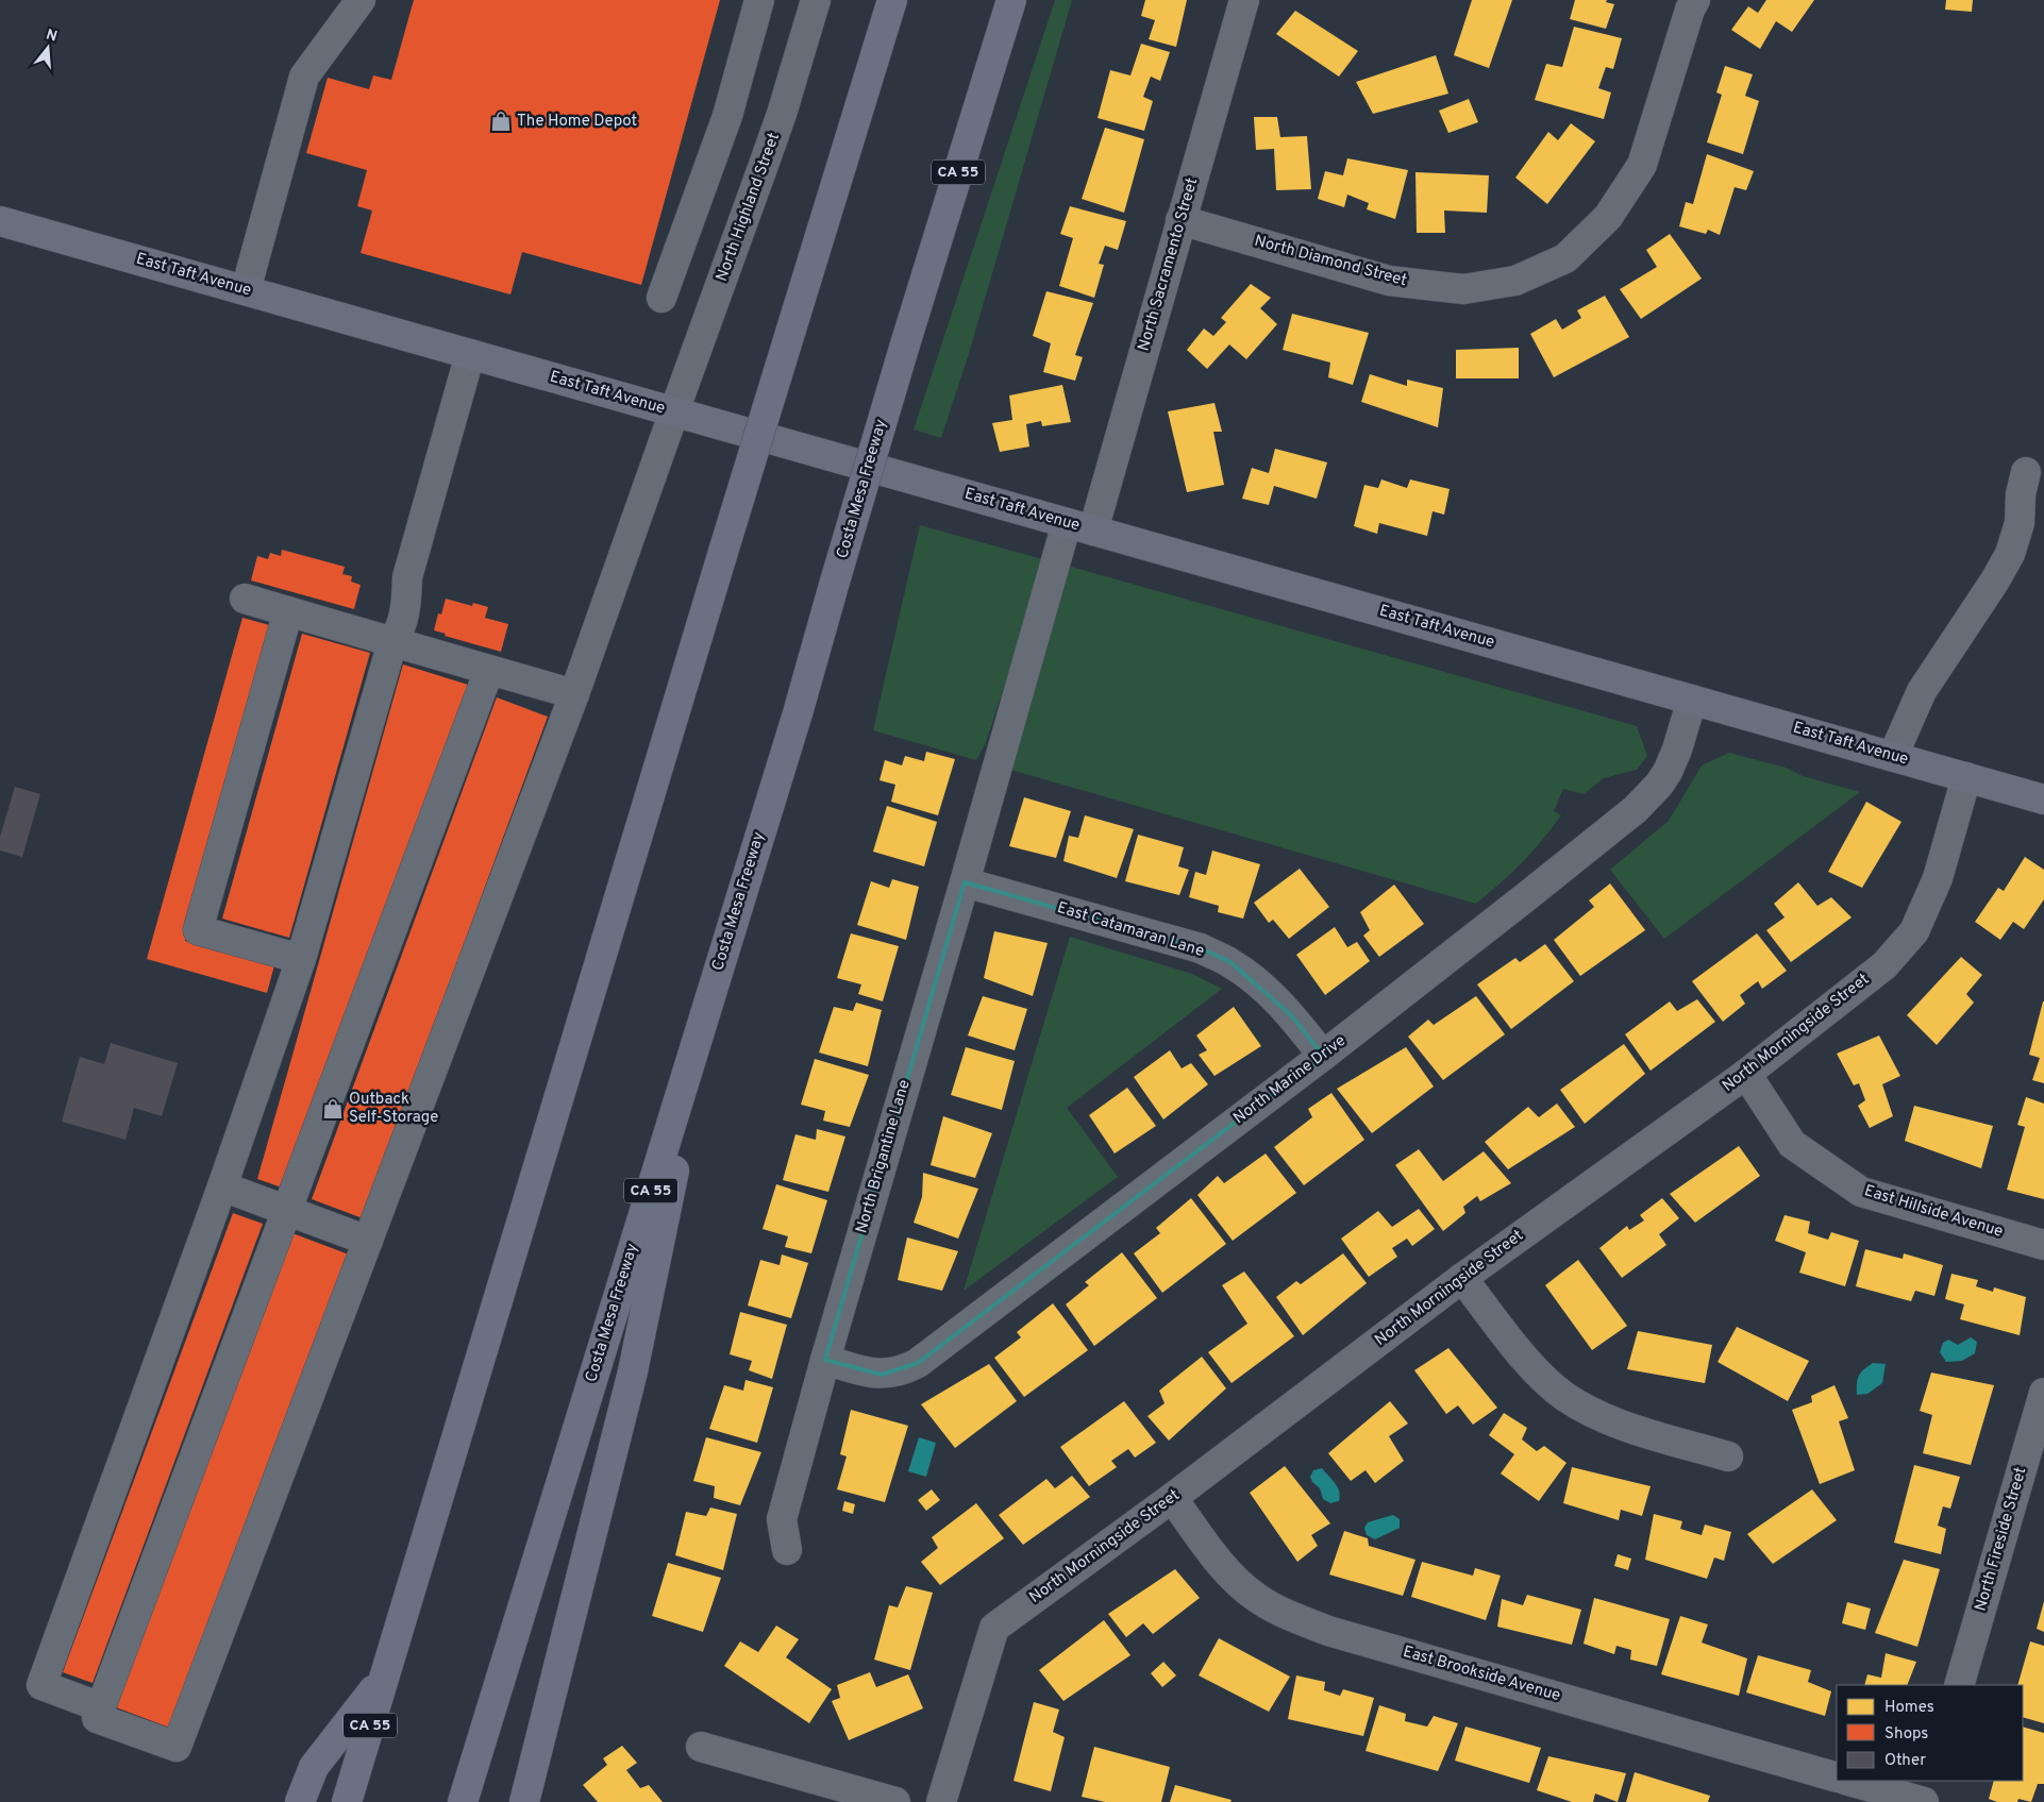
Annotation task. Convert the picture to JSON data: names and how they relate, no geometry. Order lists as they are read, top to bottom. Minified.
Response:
{"streets":{"highway":["CA 55","Costa Mesa Freeway"],"main road":["East Taft Avenue"],"street":["North Highland Street","North Diamond Street","North Sacramento Street","East Catamaran Lane","North Morningside Street","North Marine Drive","North Brigantine Lane","East Hillside Avenue","North Fireside Street","East Brookside Avenue"]},"crossings":[["North Highland Street","East Taft Avenue"],["North Diamond Street","North Sacramento Street"],["North Sacramento Street","East Taft Avenue"],["North Sacramento Street","North Brigantine Lane"],["East Taft Avenue","North Morningside Street"],["East Taft Avenue","North Marine Drive"],["East Catamaran Lane","North Marine Drive"],["East Catamaran Lane","North Brigantine Lane"],["North Morningside Street","East Hillside Avenue"],["North Morningside Street","East Brookside Avenue"],["North Marine Drive","North Brigantine Lane"]],"places":{"shop":["The Home Depot","Outback Self-Storage"]},"legend":["Homes","Shops","Other"],"north":"top"}
